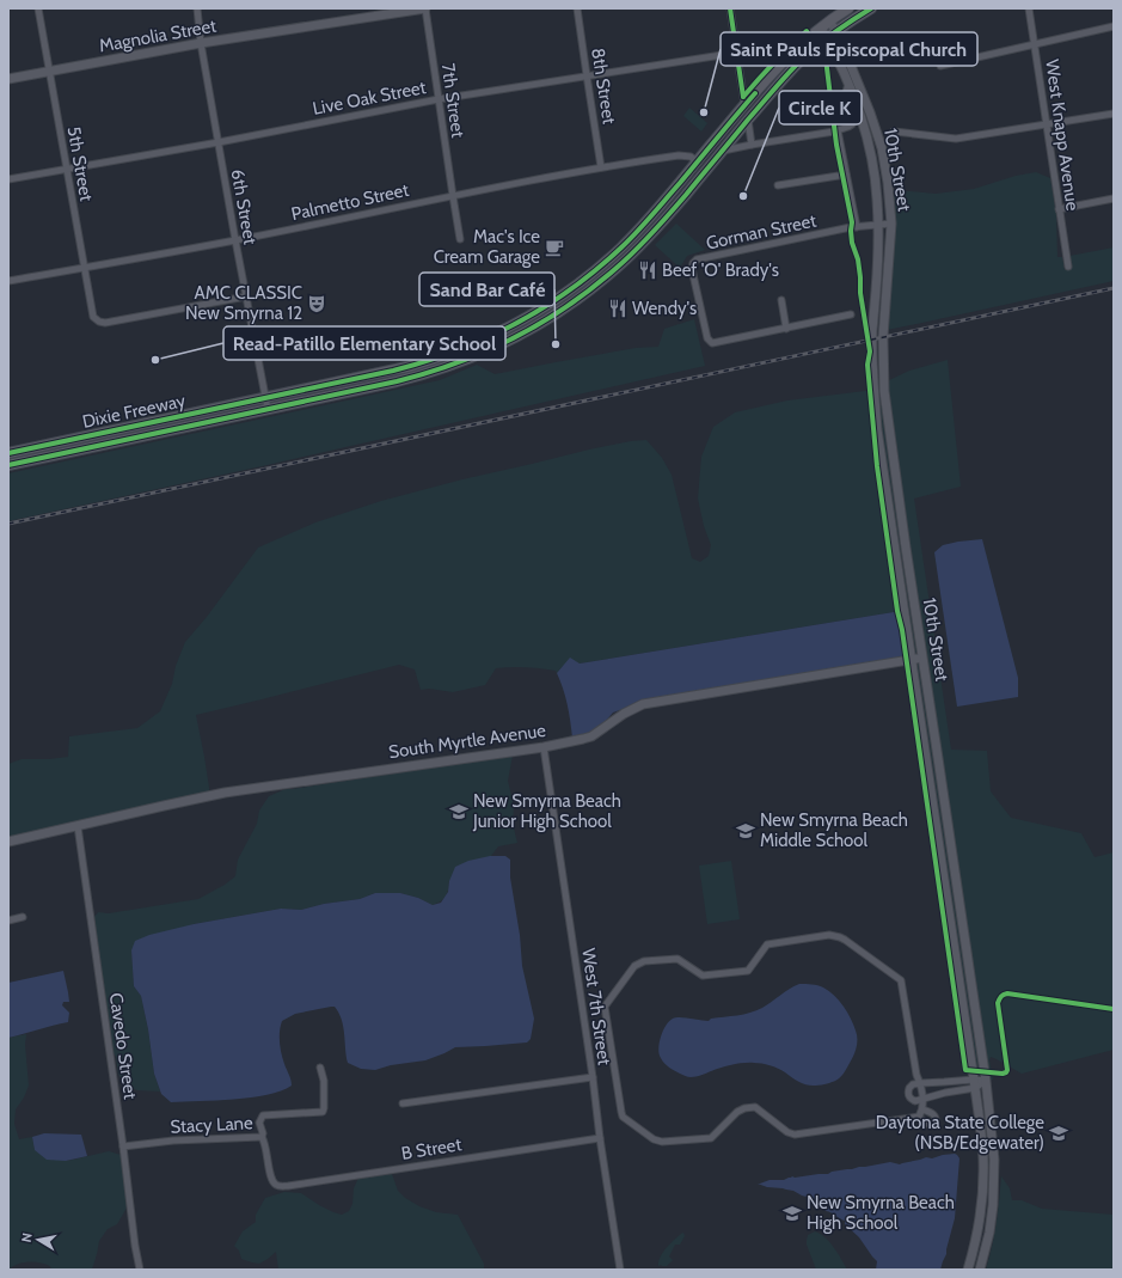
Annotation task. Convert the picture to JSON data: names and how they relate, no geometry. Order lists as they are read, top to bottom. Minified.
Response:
{"streets":{"main road":["Dixie Freeway"],"street":["Magnolia Street","8th Street","Live Oak Street","7th Street","West Knapp Avenue","5th Street","10th Street","Palmetto Street","6th Street","Gorman Street","South Myrtle Avenue","West 7th Street","Cavedo Street","Stacy Lane","B Street"]},"crossings":[["Magnolia Street","7th Street"],["Magnolia Street","5th Street"],["Magnolia Street","6th Street"],["8th Street","Live Oak Street"],["8th Street","Palmetto Street"],["Live Oak Street","7th Street"],["Live Oak Street","5th Street"],["Live Oak Street","6th Street"],["7th Street","Palmetto Street"],["5th Street","Palmetto Street"],["5th Street","6th Street"],["10th Street","Gorman Street"],["10th Street","Dixie Freeway"],["10th Street","South Myrtle Avenue"],["Palmetto Street","6th Street"],["Palmetto Street","Dixie Freeway"],["6th Street","Dixie Freeway"],["South Myrtle Avenue","West 7th Street"],["South Myrtle Avenue","Cavedo Street"],["West 7th Street","B Street"],["Cavedo Street","Stacy Lane"],["Stacy Lane","B Street"]],"places":{"other":["Saint Pauls Episcopal Church","Circle K","Sand Bar Café","Read-Patillo Elementary School"],"cafe":["Mac's Ice Cream Garage"],"restaurant":["Beef 'O' Brady's","Wendy's"],"theatre":["AMC CLASSIC New Smyrna 12"],"school or university":["New Smyrna Beach Junior High School","New Smyrna Beach Middle School","Daytona State College (NSB/Edgewater)","New Smyrna Beach High School"]},"north":"left"}
